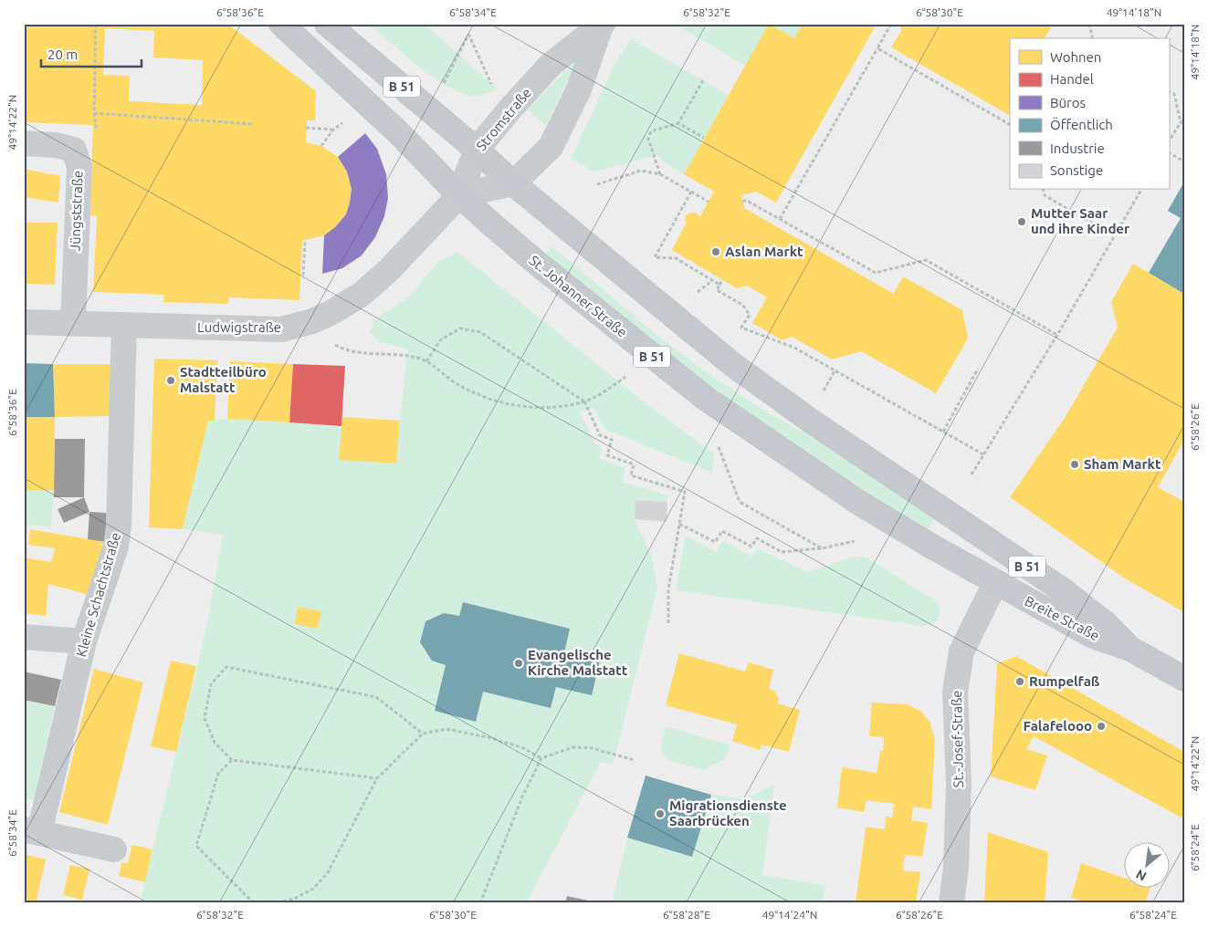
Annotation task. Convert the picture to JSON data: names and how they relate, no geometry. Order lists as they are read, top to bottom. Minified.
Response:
{"streets":{"main road":["B 51","St. Johanner Straße","Breite Straße"],"street":["Stromstraße","Jüngststraße","Ludwigstraße","Kleine Schachtstraße","St.-Josef-Straße"]},"crossings":[["B 51","Stromstraße"],["B 51","Breite Straße"],["Stromstraße","St. Johanner Straße"],["Stromstraße","Ludwigstraße"],["Stromstraße","Breite Straße"],["Jüngststraße","Ludwigstraße"],["St. Johanner Straße","Ludwigstraße"],["St. Johanner Straße","Breite Straße"],["Ludwigstraße","Kleine Schachtstraße"],["Breite Straße","St.-Josef-Straße"]],"places":["Mutter Saar und ihre Kinder","Aslan Markt","Stadtteilbüro Malstatt","Sham Markt","Evangelische Kirche Malstatt","Rumpelfaß","Falafelooo","Migrationsdienste Saarbrücken"],"legend":["Wohnen","Handel","Büros","Öffentlich","Industrie","Sonstige"],"scale_bar":"20 m","north":"bottom left","coordinates":["6°58'36\"E","6°58'34\"E","6°58'32\"E","6°58'30\"E","49°14'18\"N","49°14'22\"N","6°58'26\"E","6°58'24\"E","6°58'28\"E","49°14'24\"N"]}
